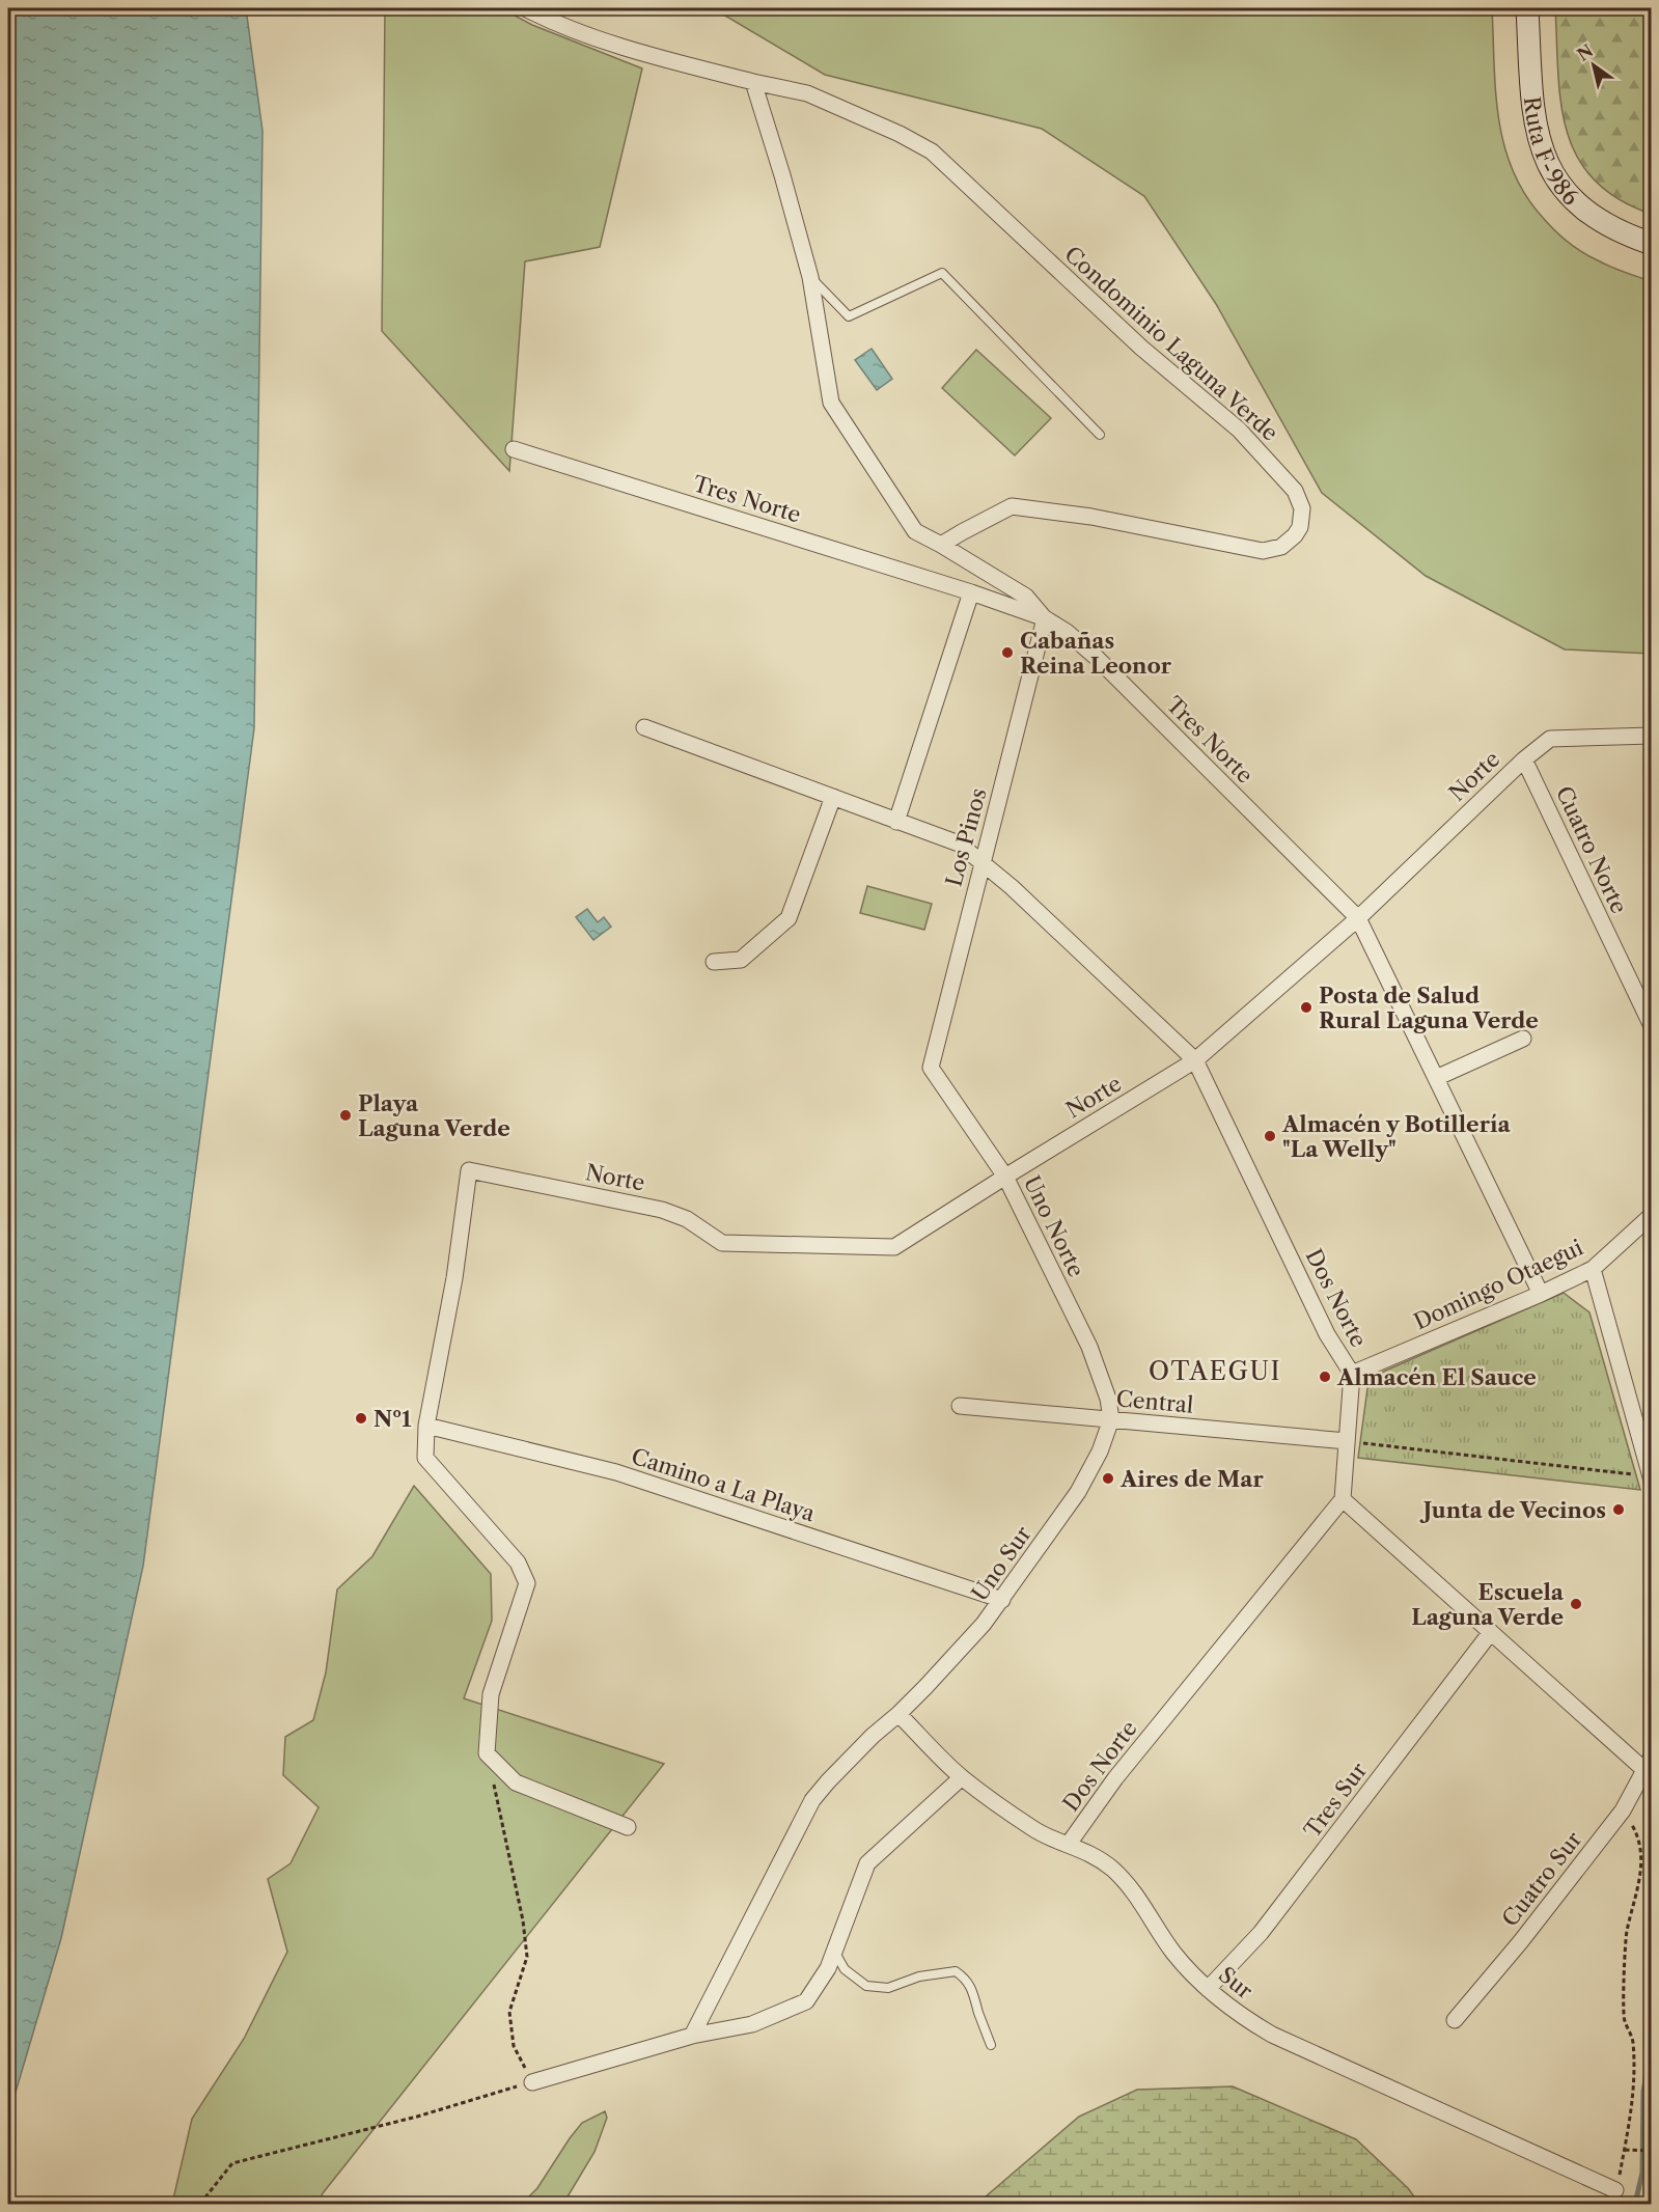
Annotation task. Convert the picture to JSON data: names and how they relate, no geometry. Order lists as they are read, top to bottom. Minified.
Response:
{"streets":{"main road":["Ruta F-986"],"street":["Condominio Laguna Verde","Tres Norte","Norte","Los Pinos","Cuatro Norte","Uno Norte","Domingo Otaegui","Dos Norte","Central","Camino a La Playa","Uno Sur","Tres Sur","Cuatro Sur","Sur"]},"crossings":[["Tres Norte","Norte"],["Tres Norte","Los Pinos"],["Tres Norte","Domingo Otaegui"],["Norte","Cuatro Norte"],["Norte","Uno Norte"],["Norte","Dos Norte"],["Norte","Camino a La Playa"],["Los Pinos","Uno Norte"],["Los Pinos","Dos Norte"],["Uno Norte","Central"],["Uno Norte","Uno Sur"],["Domingo Otaegui","Dos Norte"],["Dos Norte","Central"],["Dos Norte","Sur"],["Central","Uno Sur"],["Camino a La Playa","Uno Sur"],["Uno Sur","Sur"],["Tres Sur","Sur"]],"districts":["OTAEGUI"],"places":["Cabañas Reina Leonor","Posta de Salud Rural Laguna Verde","Playa Laguna Verde","Almacén y Botillería \"La Welly\"","Almacén El Sauce","Nº1","Aires de Mar","Junta de Vecinos","Escuela Laguna Verde"],"north":"top left"}
